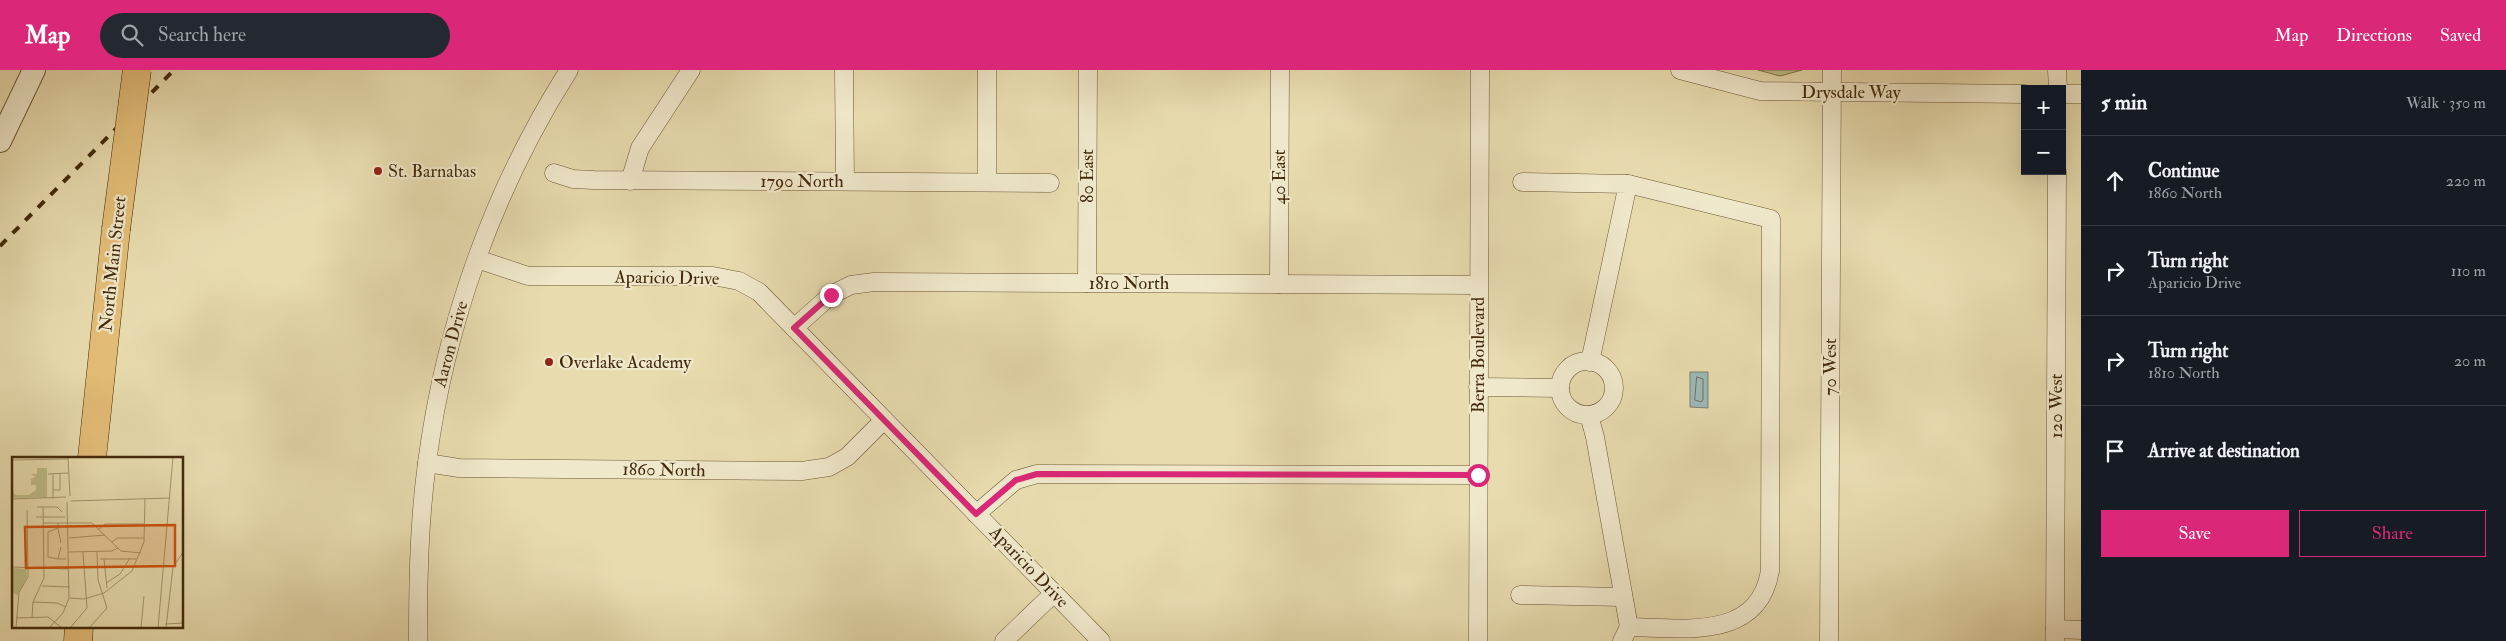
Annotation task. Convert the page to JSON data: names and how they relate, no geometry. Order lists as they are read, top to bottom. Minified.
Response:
{"streets":{"highway":["North Main Street"],"street":["Drysdale Way","80 East","40 East","1790 North","Aparicio Drive","1810 North","Aaron Drive","Berra Boulevard","70 West","120 West","1860 North"]},"crossings":[["Drysdale Way","70 West"],["80 East","1810 North"],["40 East","1810 North"],["Aparicio Drive","1810 North"],["Aparicio Drive","Aaron Drive"],["Aparicio Drive","1860 North"],["1810 North","Berra Boulevard"],["Aaron Drive","1860 North"]],"places":["St. Barnabas","Overlake Academy"],"page":{"header":"Map","search":"Search here","nav":["Map","Directions","Saved"],"heading":["5 min","Walk · 350 m"],"map_buttons":["+","−"],"list":[["Continue","1860 North","220 m"],["Turn right","Aparicio Drive","110 m"],["Turn right","1810 North","20 m"],"Arrive at destination"],"buttons":["Save","Share"]}}
